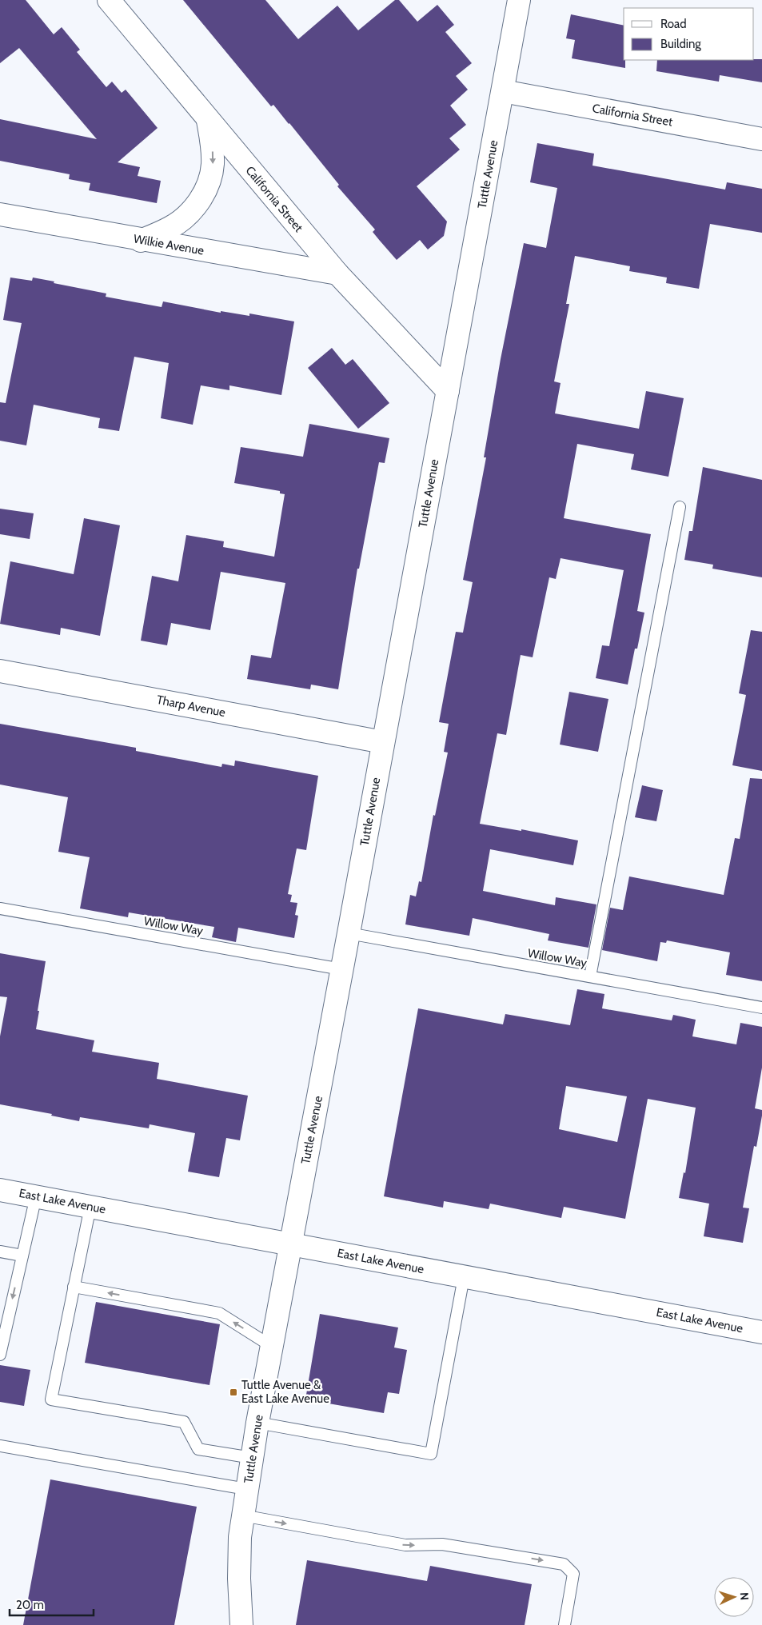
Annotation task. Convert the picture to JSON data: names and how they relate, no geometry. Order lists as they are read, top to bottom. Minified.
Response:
{"streets":{"street":["California Street","Tuttle Avenue","Wilkie Avenue","Tharp Avenue","East Lake Avenue"],"lane":["Willow Way"]},"crossings":[["California Street","Tuttle Avenue"],["California Street","Wilkie Avenue"],["Tuttle Avenue","Tharp Avenue"],["Tuttle Avenue","Willow Way"],["Tuttle Avenue","East Lake Avenue"]],"places":{"transit":["Tuttle Avenue & East Lake Avenue"]},"legend":["Road","Building"],"scale_bar":"20 m","north":"right"}
